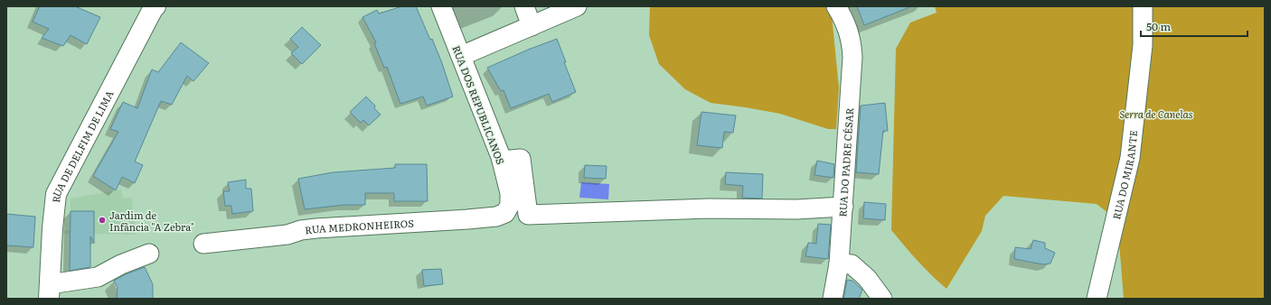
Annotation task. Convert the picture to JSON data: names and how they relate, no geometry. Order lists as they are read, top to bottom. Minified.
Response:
{"streets":{"main road":["RUA DE DELFIM DE LIMA"],"street":["RUA DOS REPUBLICANOS","RUA DO PADRE CÉSAR","RUA DO MIRANTE","RUA MEDRONHEIROS"]},"crossings":[["RUA DOS REPUBLICANOS","RUA MEDRONHEIROS"]],"parks":["Serra de Canelas"],"places":["Jardim de Infãncia \"A Zebra\""],"scale_bar":"50 m"}
